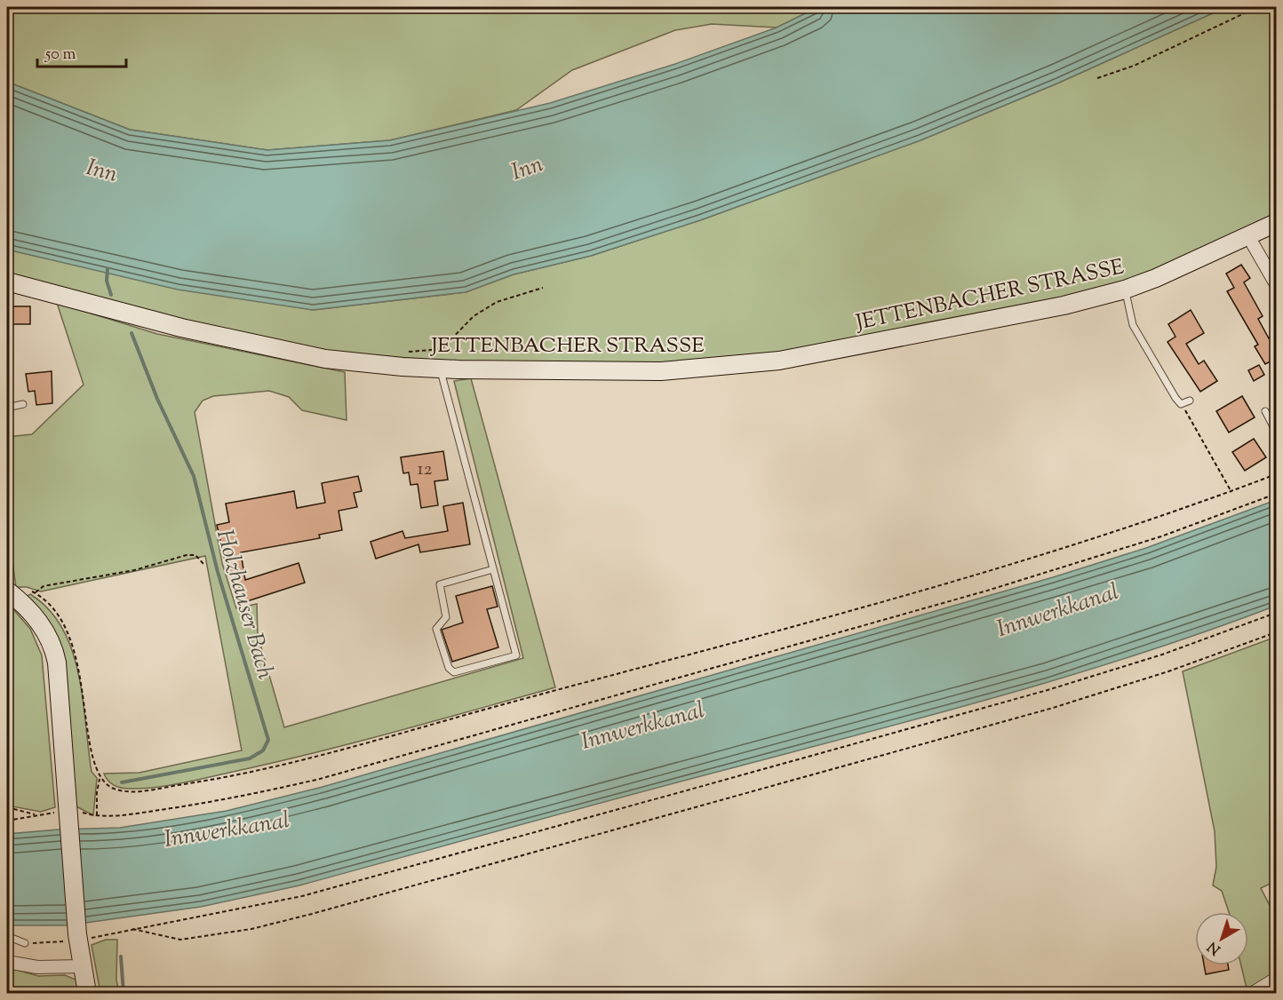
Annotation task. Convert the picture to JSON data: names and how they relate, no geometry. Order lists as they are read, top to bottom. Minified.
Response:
{"streets":{"street":["JETTENBACHER STRASSE"]},"water":["Inn","Holzhauser Bach","Innwerkkanal"],"house_numbers":["12"],"scale_bar":"50 m","north":"bottom left"}
